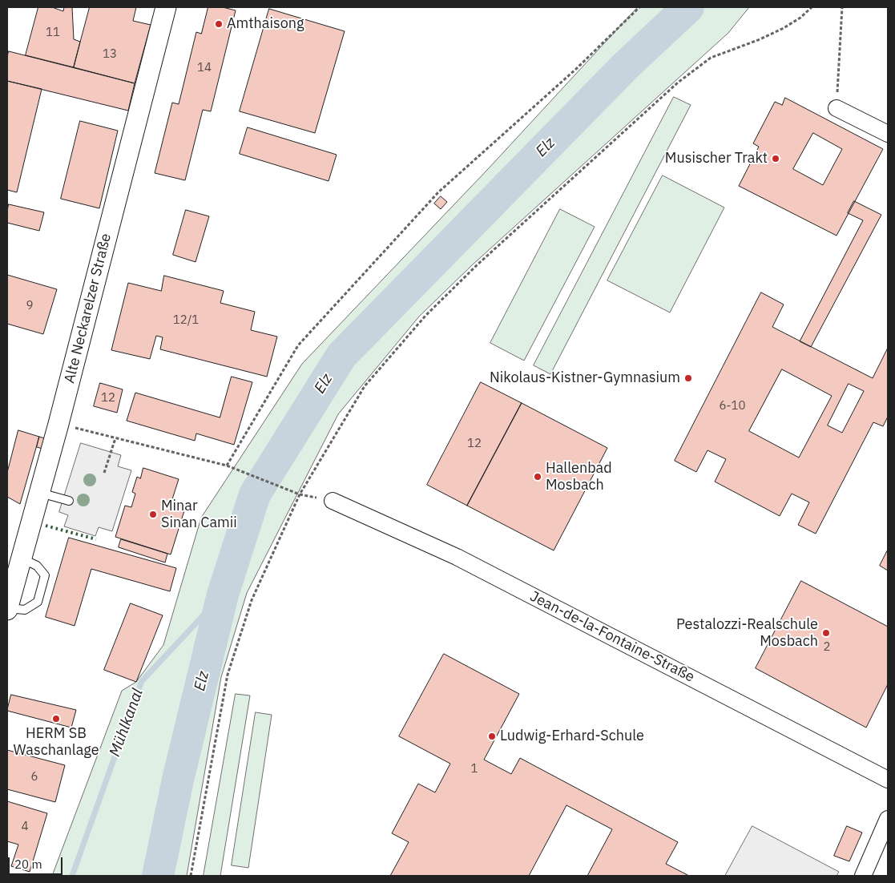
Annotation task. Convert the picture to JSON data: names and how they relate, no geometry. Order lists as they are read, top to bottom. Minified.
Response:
{"streets":{"street":["Alte Neckarelzer Straße","Jean-de-la-Fontaine-Straße"]},"water":["Elz","Mühlkanal"],"places":["Amthaisong","Musischer Trakt","Nikolaus-Kistner-Gymnasium","Hallenbad Mosbach","Minar Sinan Camii","Pestalozzi-Realschule Mosbach","HERM SB Waschanlage","Ludwig-Erhard-Schule"],"house_numbers":["11","13","14","9","12/1","12","6-10","12","2","1","6","4"],"scale_bar":"20 m"}
